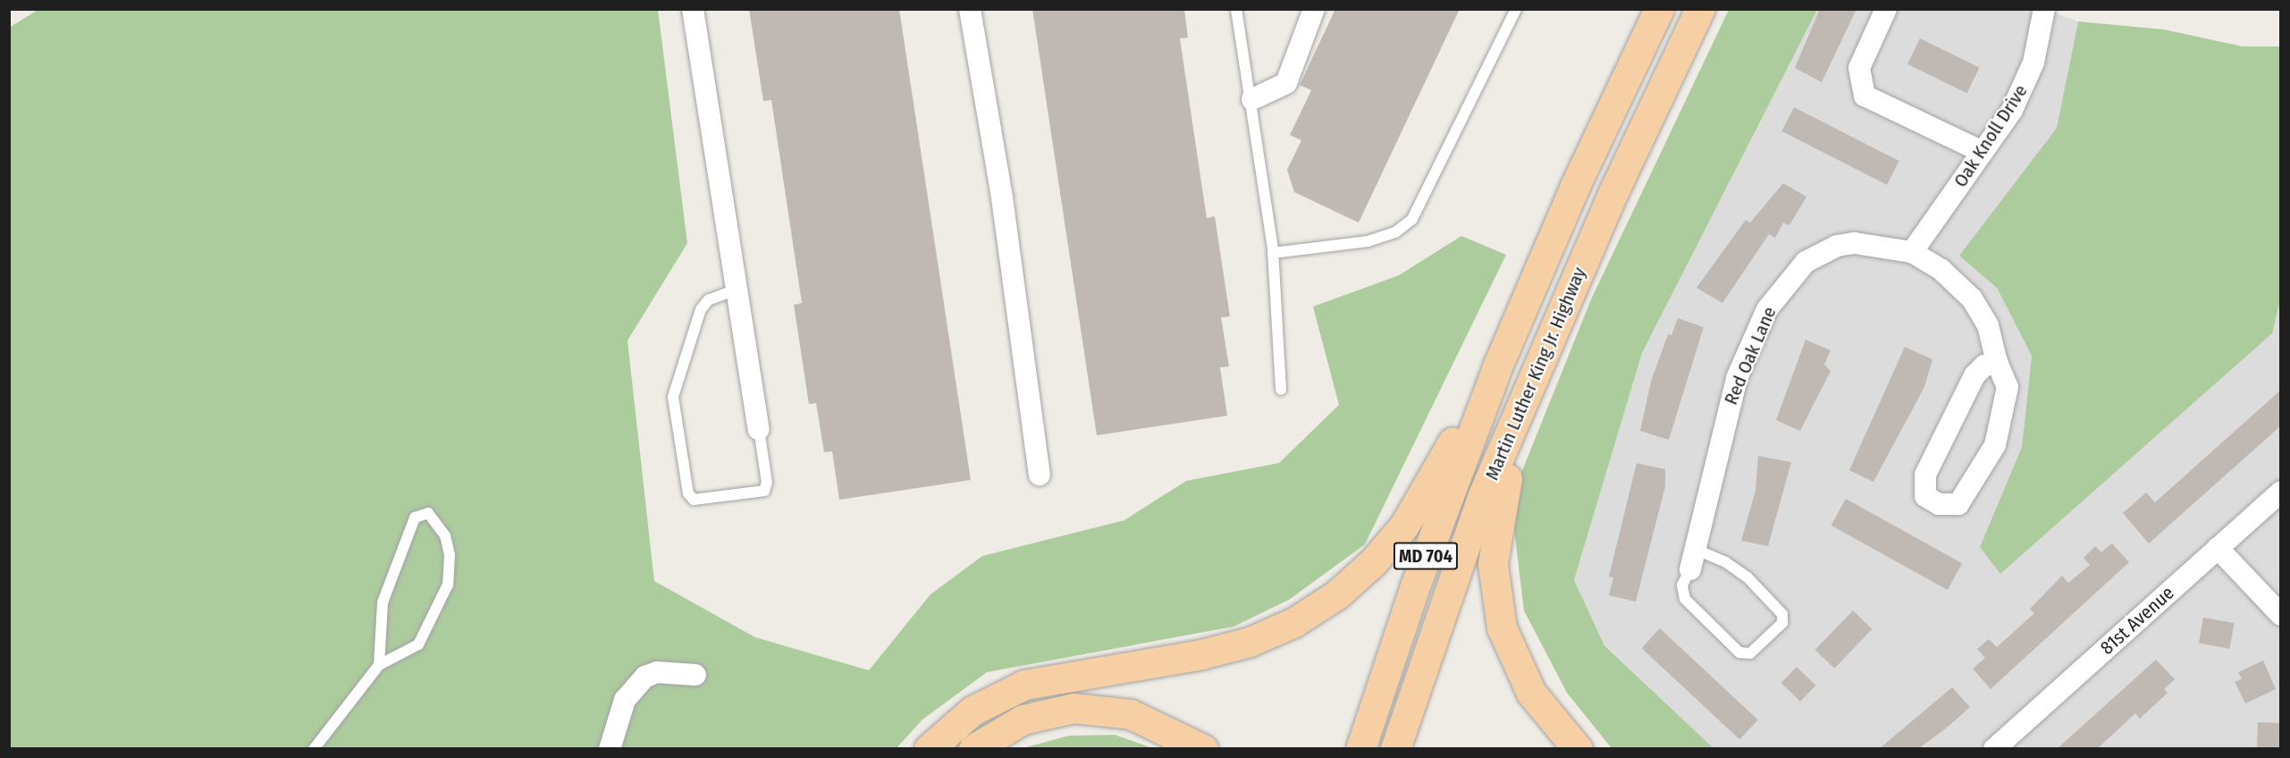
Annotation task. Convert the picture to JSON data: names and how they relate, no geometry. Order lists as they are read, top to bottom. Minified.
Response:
{"streets":{"main road":["Martin Luther King Jr. Highway","MD 704"],"street":["Oak Knoll Drive","Red Oak Lane","81st Avenue"]},"crossings":[["Oak Knoll Drive","Red Oak Lane"]]}
